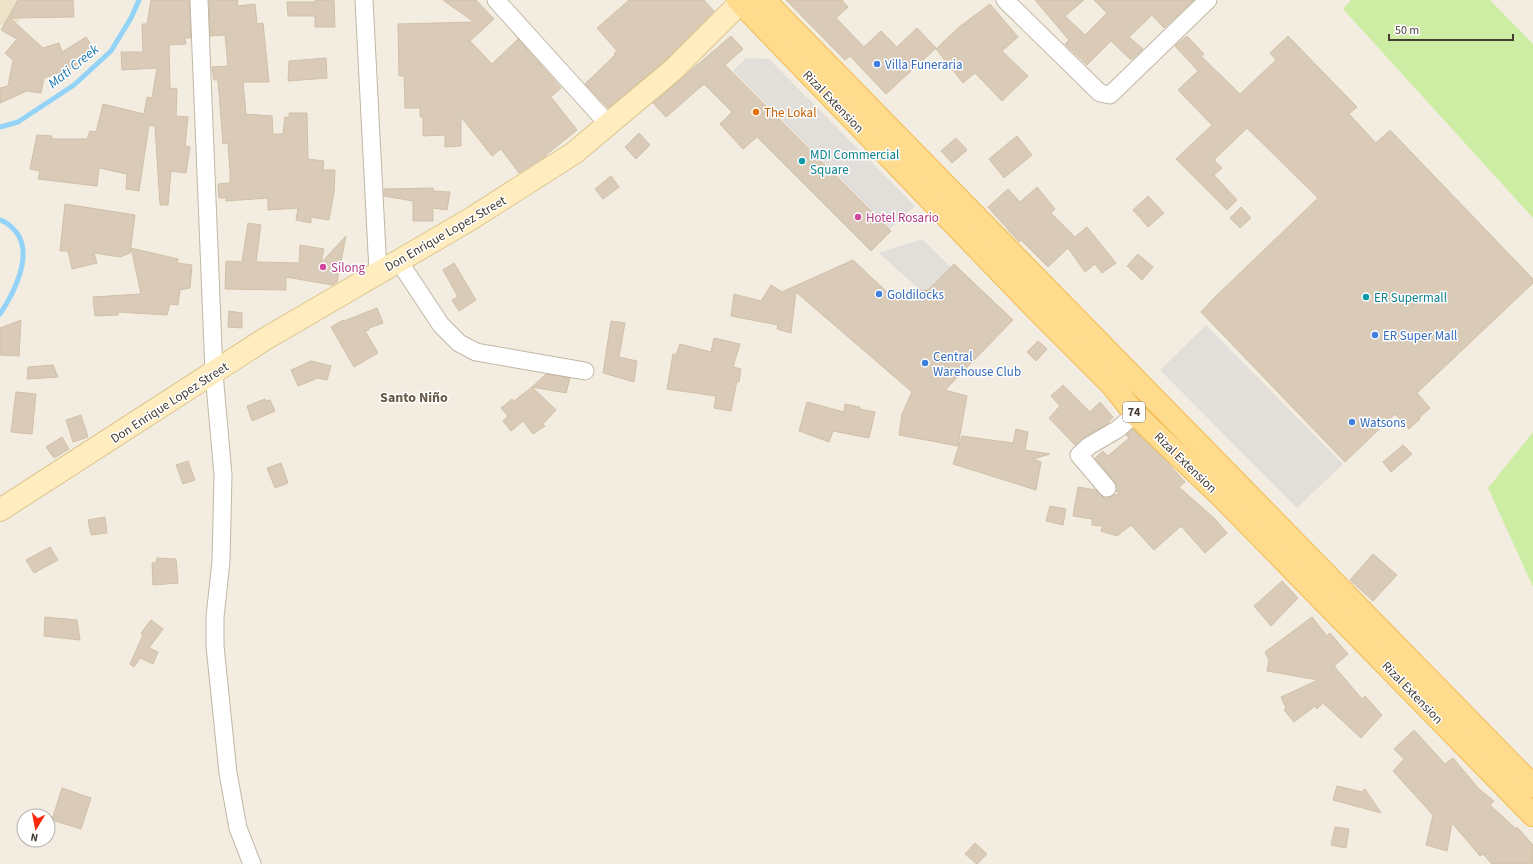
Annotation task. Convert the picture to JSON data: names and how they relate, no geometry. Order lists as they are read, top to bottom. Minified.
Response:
{"streets":{"main road":["Rizal Extension","74"],"street":["Don Enrique Lopez Street"]},"crossings":[["Rizal Extension","Don Enrique Lopez Street"]],"districts":["Santo Niño"],"water":["Mati Creek"],"places":["Villa Funeraria","The Lokal","MDI Commercial Square","Hotel Rosario","Silong","Goldilocks","ER Supermall","ER Super Mall","Central Warehouse Club","Watsons"],"scale_bar":"50 m","north":"bottom"}
